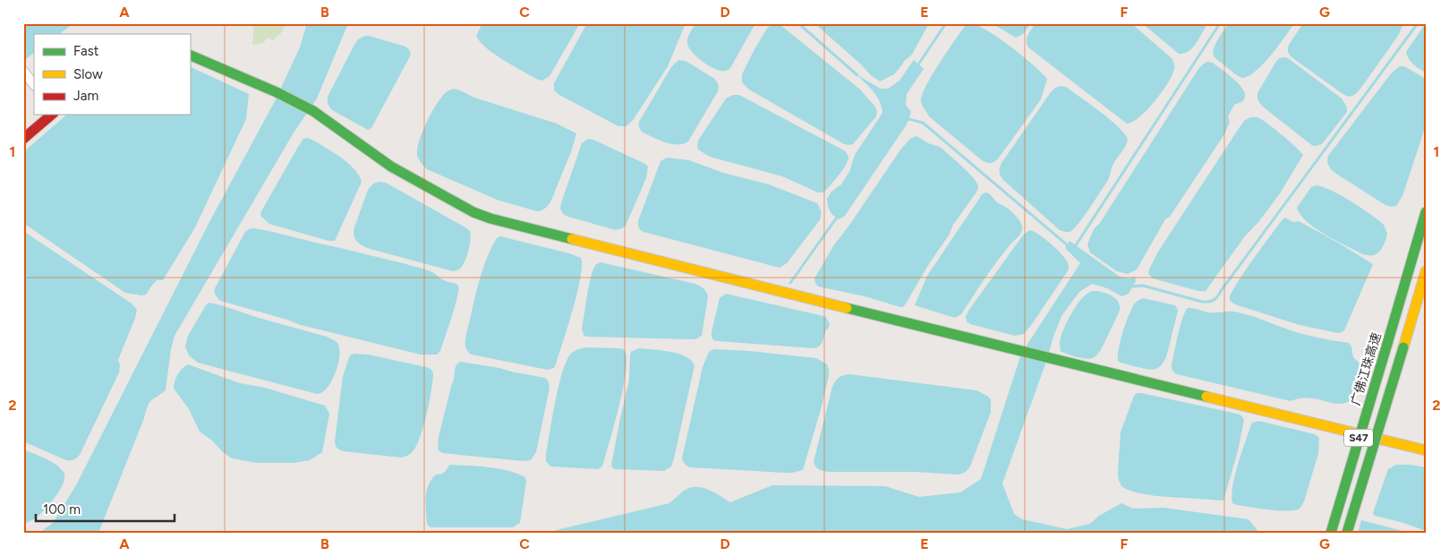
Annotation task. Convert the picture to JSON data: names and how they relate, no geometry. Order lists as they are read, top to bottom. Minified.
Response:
{"streets":{"main road":["广佛江珠高速","S47"]},"legend":["Fast","Slow","Jam"],"scale_bar":"100 m","grid":{"columns":["A","B","C","D","E","F","G"],"rows":["1","2"]}}
